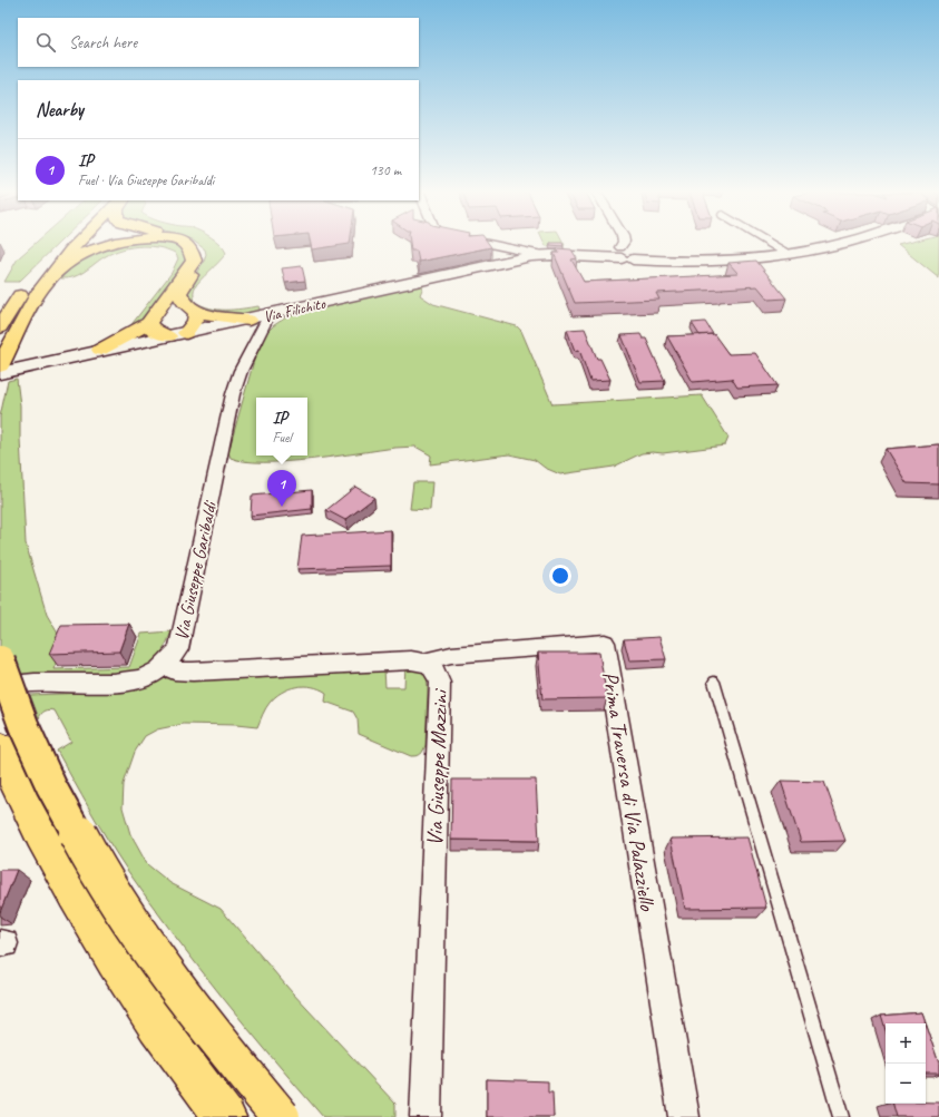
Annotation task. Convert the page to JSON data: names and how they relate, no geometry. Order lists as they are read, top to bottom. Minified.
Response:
{"streets":{"street":["Via Filichito","Via Giuseppe Garibaldi","Via Giuseppe Mazzini","Prima Traversa di Via Palazziello"]},"crossings":[["Via Filichito","Via Giuseppe Garibaldi"],["Via Giuseppe Mazzini","Prima Traversa di Via Palazziello"]],"page":{"search":"Search here","heading":"Nearby","list":[{"mark":"1","name":"IP","note":"Fuel · Via Giuseppe Garibaldi","value":"130 m"}],"popup":["IP","Fuel"],"pins":"1","map_buttons":["+","−"]}}
